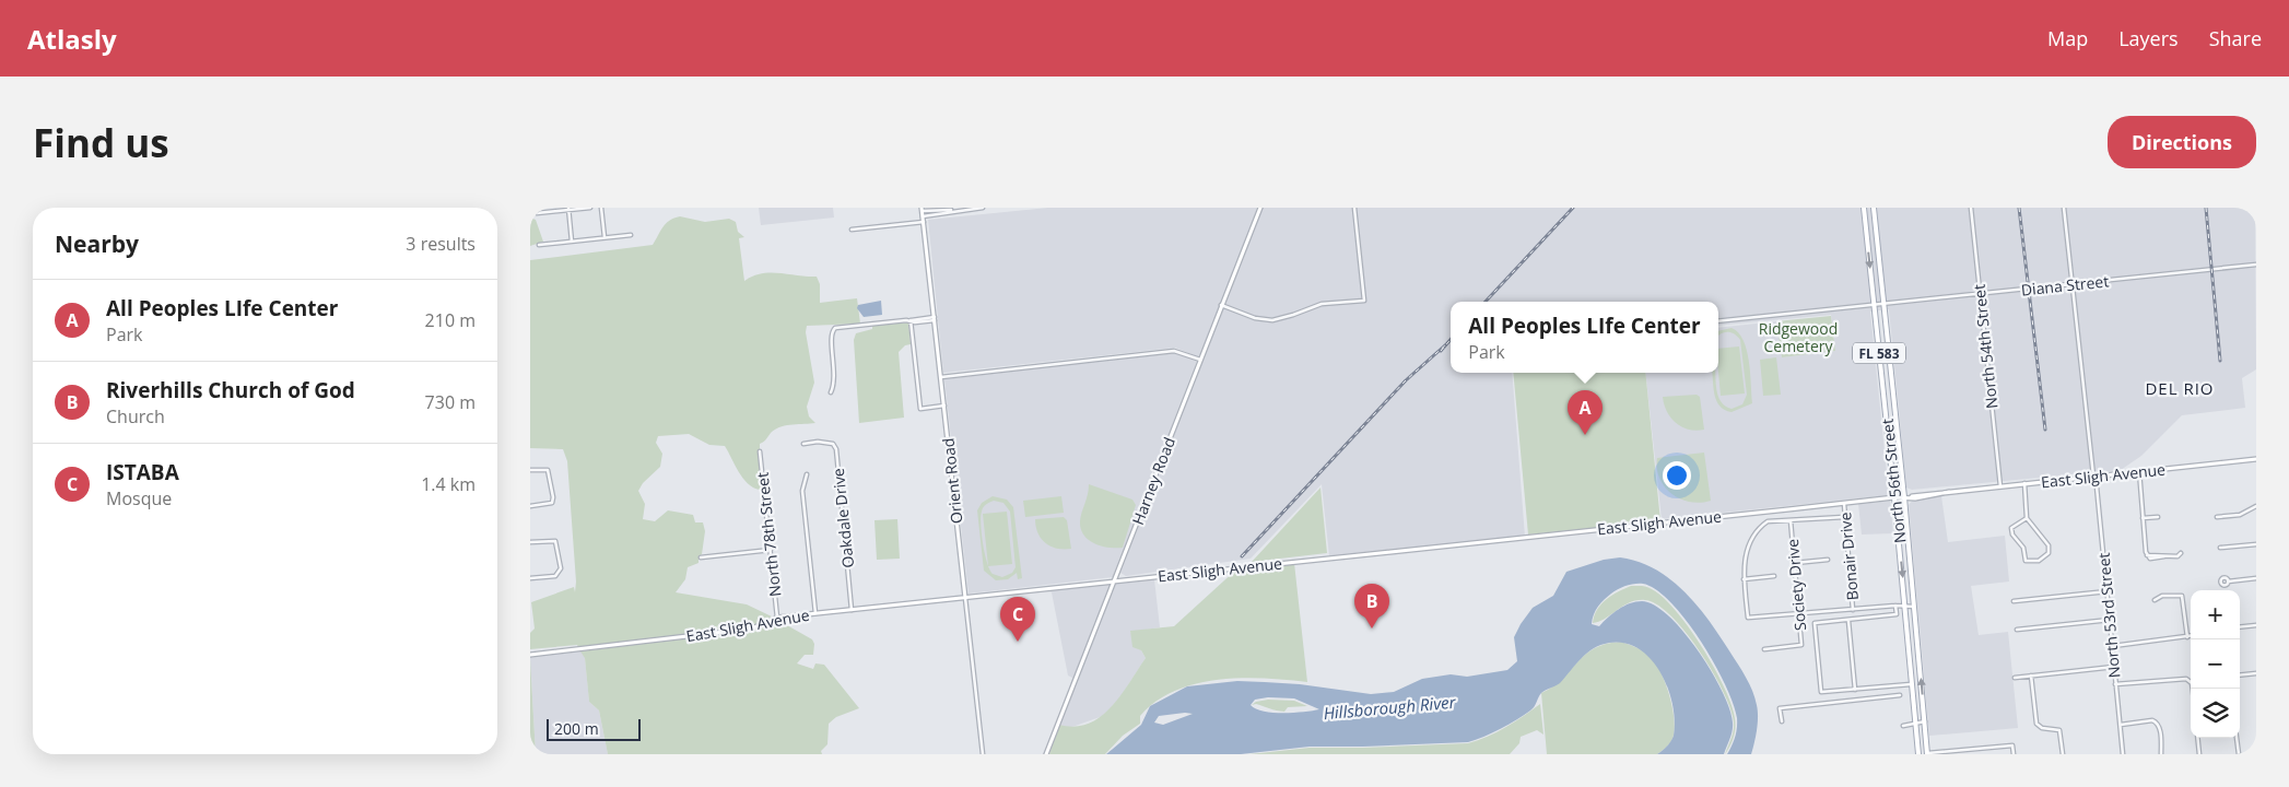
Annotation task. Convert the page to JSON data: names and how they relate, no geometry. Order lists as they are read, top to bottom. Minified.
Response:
{"streets":{"main road":["FL 583","North 56th Street"],"street":["Diana Street","North 54th Street","East Sligh Avenue","Orient Road","Harney Road","Oakdale Drive","North 78th Street","Bonair Drive","Society Drive","North 53rd Street"]},"crossings":[["Diana Street","North 54th Street"],["Diana Street","North 56th Street"],["Diana Street","North 53rd Street"],["North 54th Street","East Sligh Avenue"],["East Sligh Avenue","Orient Road"],["East Sligh Avenue","Harney Road"],["East Sligh Avenue","North 56th Street"],["East Sligh Avenue","Oakdale Drive"],["East Sligh Avenue","North 78th Street"],["East Sligh Avenue","Bonair Drive"],["East Sligh Avenue","North 53rd Street"]],"districts":["DEL RIO"],"water":["Hillsborough River"],"parks":["Ridgewood Cemetery"],"scale_bar":"200 m","page":{"header":"Atlasly","nav":["Map","Layers","Share"],"buttons":"Directions","title":"Find us","heading":["Nearby","3 results"],"list":[{"mark":"A","name":"All Peoples LIfe Center","note":"Park","value":"210 m"},{"mark":"B","name":"Riverhills Church of God","note":"Church","value":"730 m"},{"mark":"C","name":"ISTABA","note":"Mosque","value":"1.4 km"}],"popup":["All Peoples LIfe Center","Park"],"pins":["A","B","C"],"map_buttons":["+","−"],"scale":"200 m"}}
